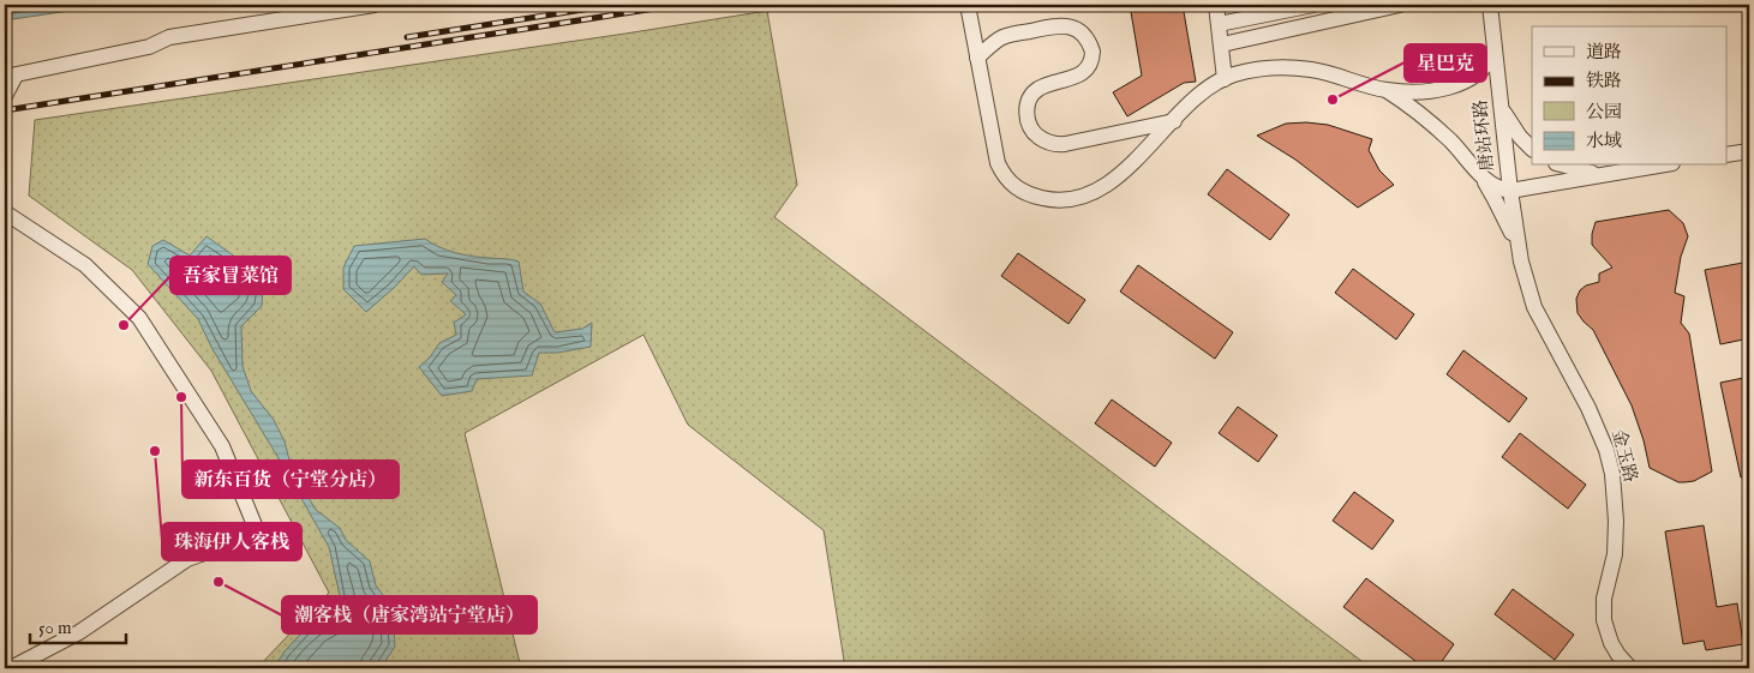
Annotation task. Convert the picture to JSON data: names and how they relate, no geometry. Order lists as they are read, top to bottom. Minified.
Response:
{"streets":{"street":["唐站环路","金玉路"]},"crossings":[["唐站环路","金玉路"]],"places":["星巴克","吾家冒菜馆","新东百货（宁堂分店）","珠海伊人客栈","潮客栈（唐家湾站宁堂店）"],"legend":["道路","铁路","公园","水域"],"scale_bar":"50 m"}
